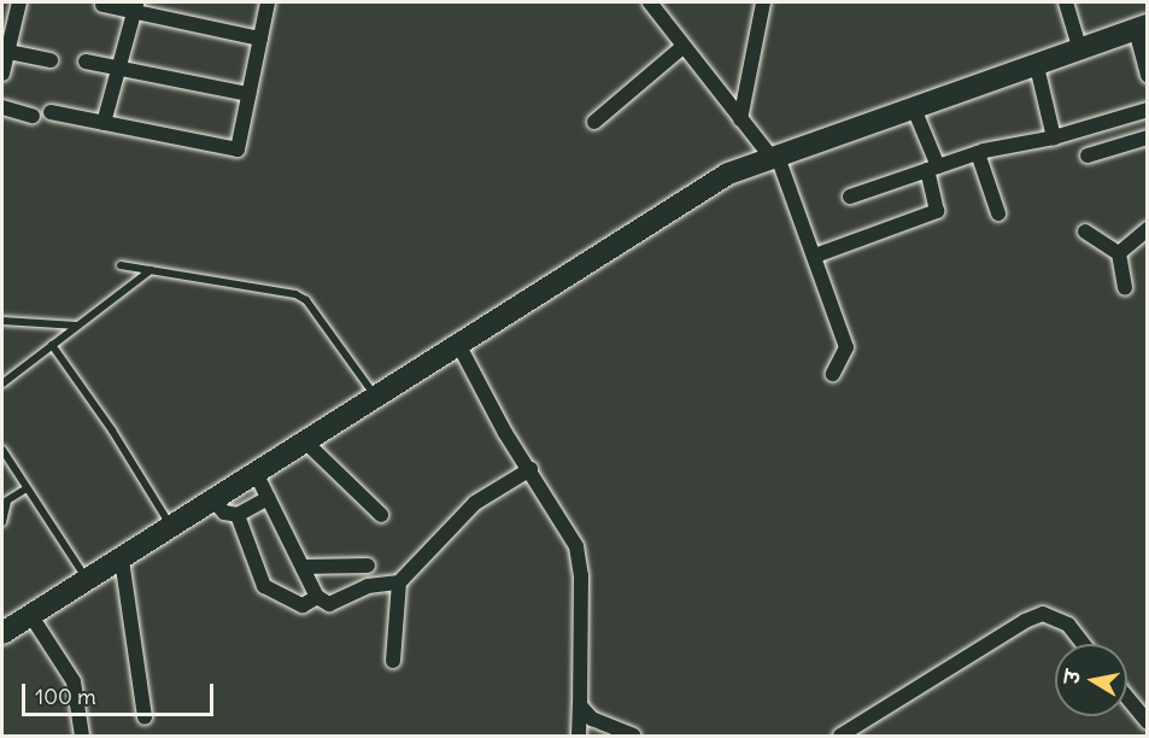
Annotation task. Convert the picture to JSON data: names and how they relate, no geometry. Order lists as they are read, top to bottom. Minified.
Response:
{"scale_bar":"100 m","north":"left"}
